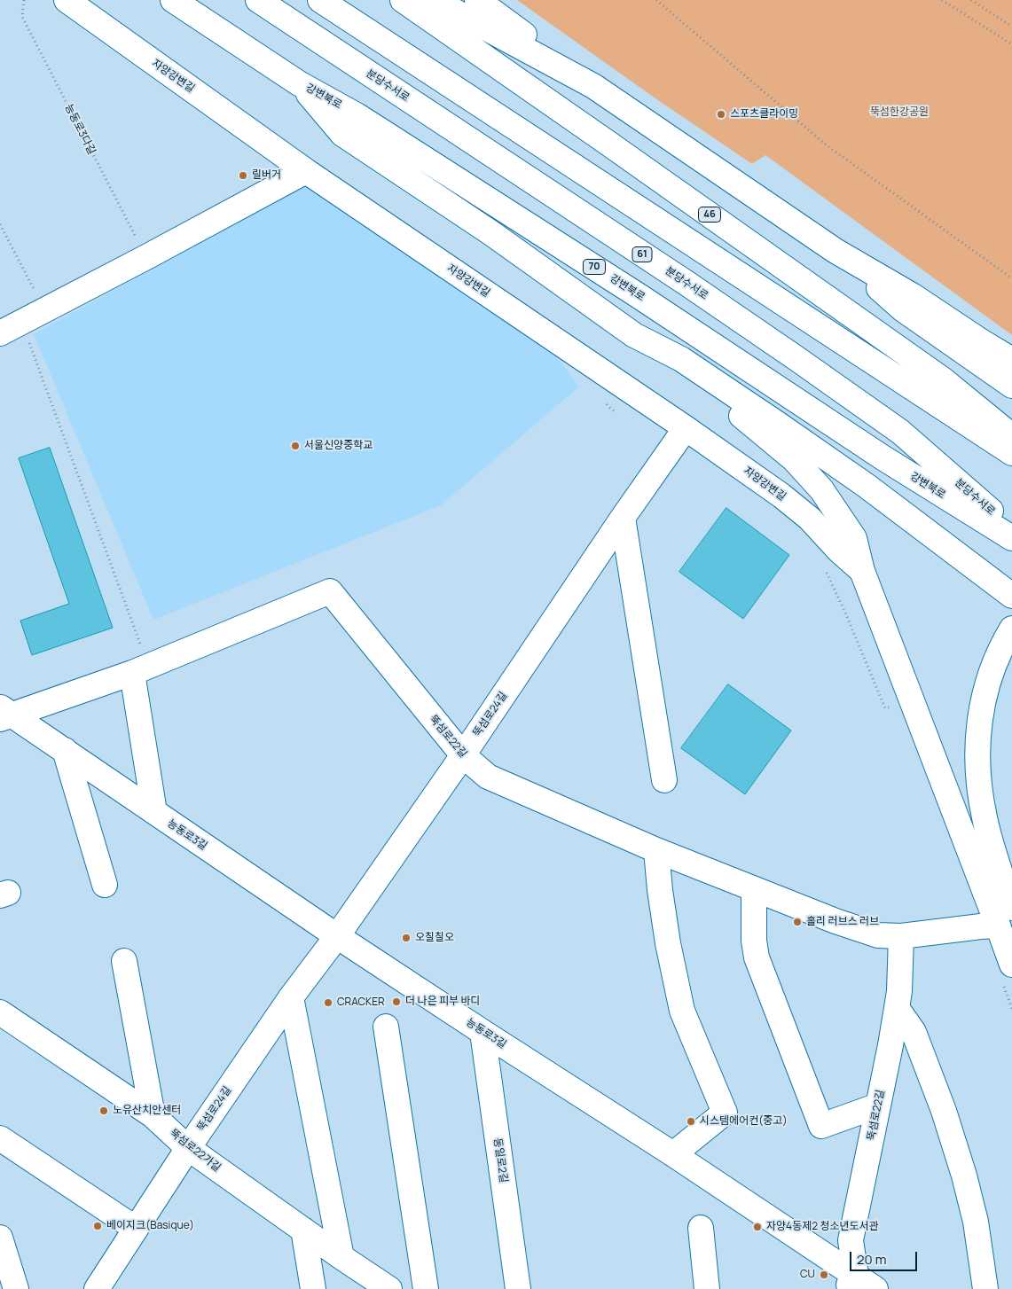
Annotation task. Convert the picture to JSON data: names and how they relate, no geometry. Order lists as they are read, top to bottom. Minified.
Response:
{"streets":{"main road":["자양강변길","분당수서로","강변북로","46","61","70","뚝섬로24길","뚝섬로22길","능동로3길","뚝섬로22가길","동일로2길"],"path":["능동로3다길"]},"crossings":[["자양강변길","뚝섬로24길"],["뚝섬로24길","뚝섬로22길"],["뚝섬로24길","능동로3길"],["뚝섬로24길","뚝섬로22가길"],["뚝섬로22길","능동로3길"],["능동로3길","동일로2길"]],"parks":["뚝섬한강공원"],"places":["스포츠클라이밍","릴버거","서울신양중학교","홀리 러브스 러브","오칠칠오","더 나은 피부 바디","CRACKER","노유산치안센터","시스템에어컨(중고)","베이지크(Basique)","자양4동제2 청소년도서관","CU"],"scale_bar":"20 m"}
